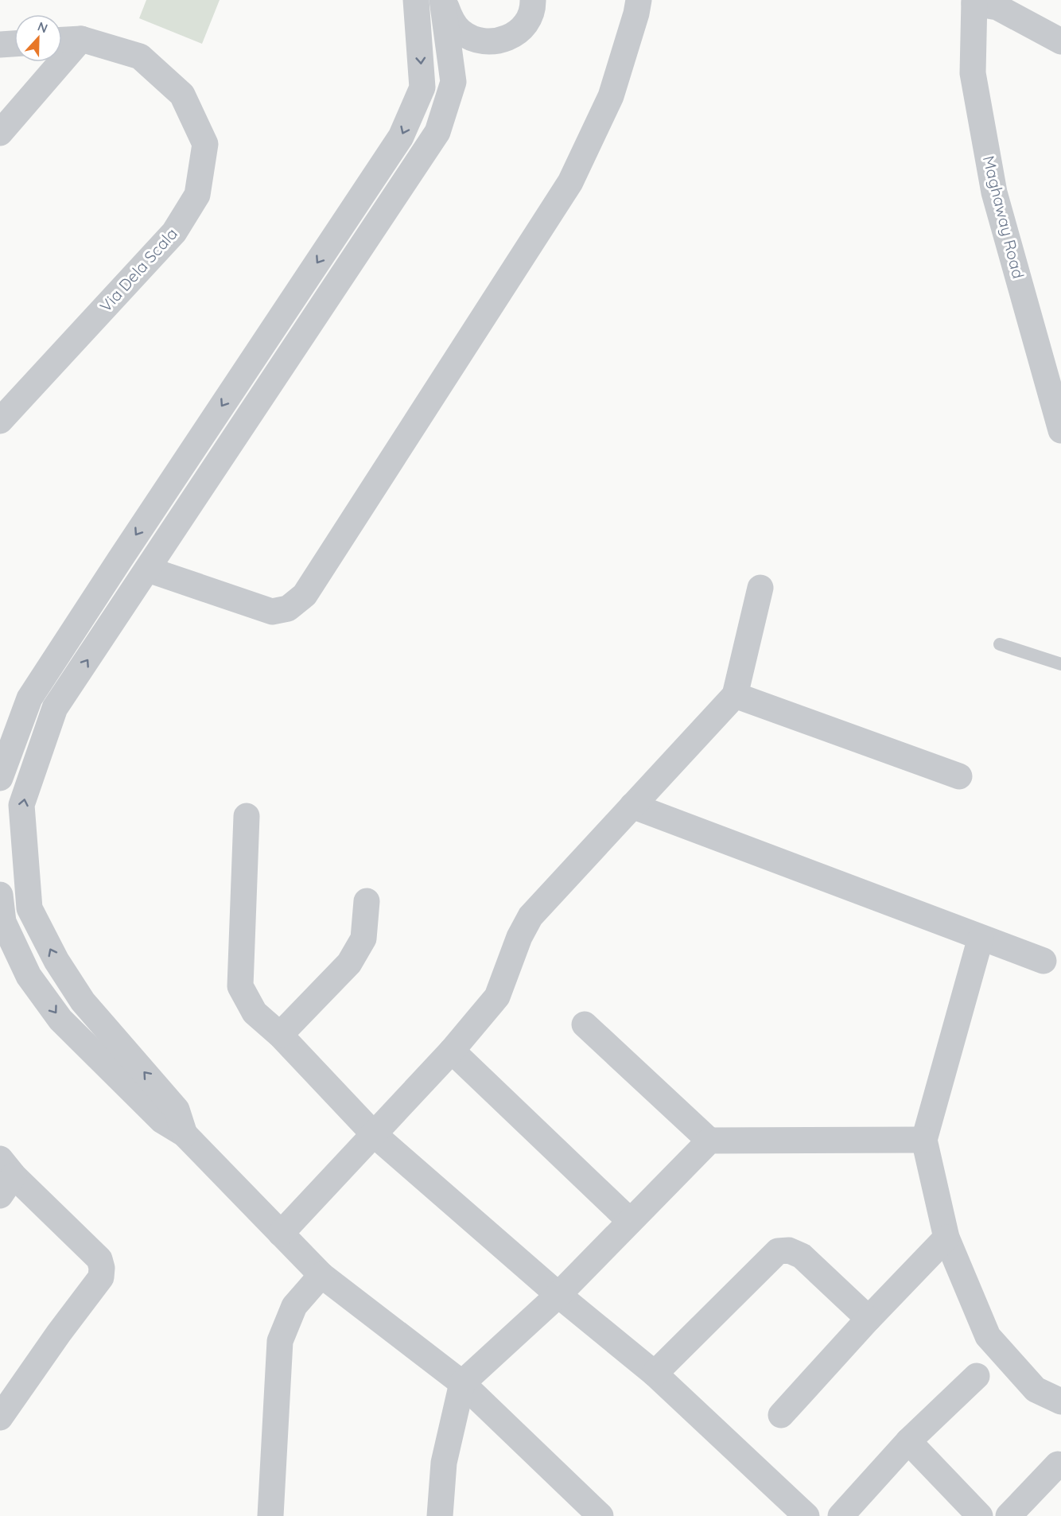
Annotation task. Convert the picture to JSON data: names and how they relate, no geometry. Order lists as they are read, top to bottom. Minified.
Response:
{"streets":{"street":["Maghaway Road","Via Dela Scala"]},"north":"top"}
